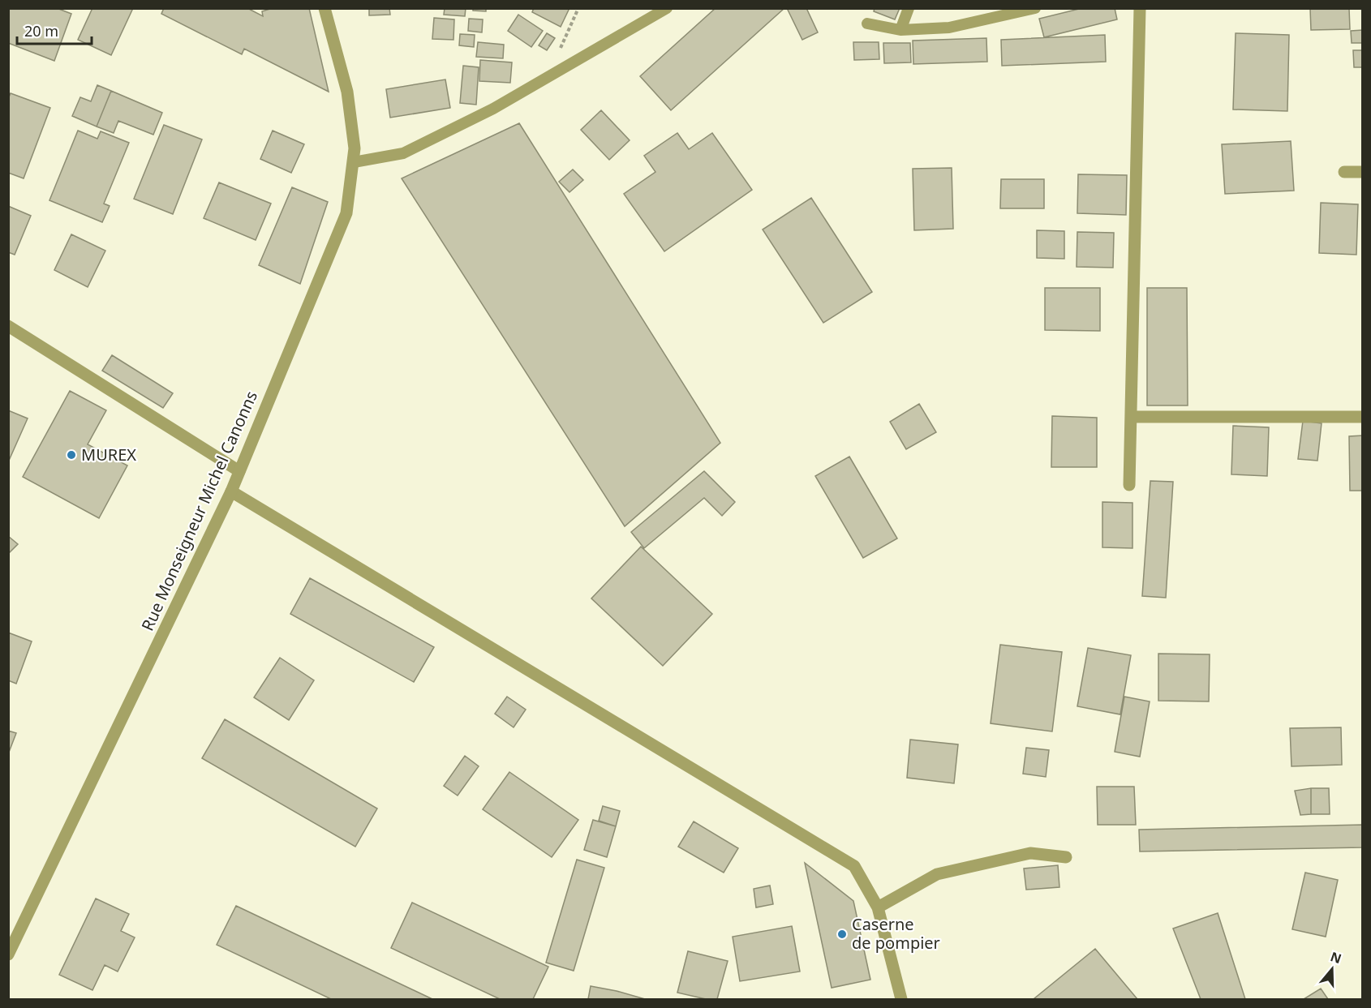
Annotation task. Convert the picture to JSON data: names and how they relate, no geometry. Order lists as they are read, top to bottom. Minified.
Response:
{"streets":{"street":["Rue Monseigneur Michel Canonns"]},"places":["MUREX","Caserne de pompier"],"scale_bar":"20 m","north":"top"}
